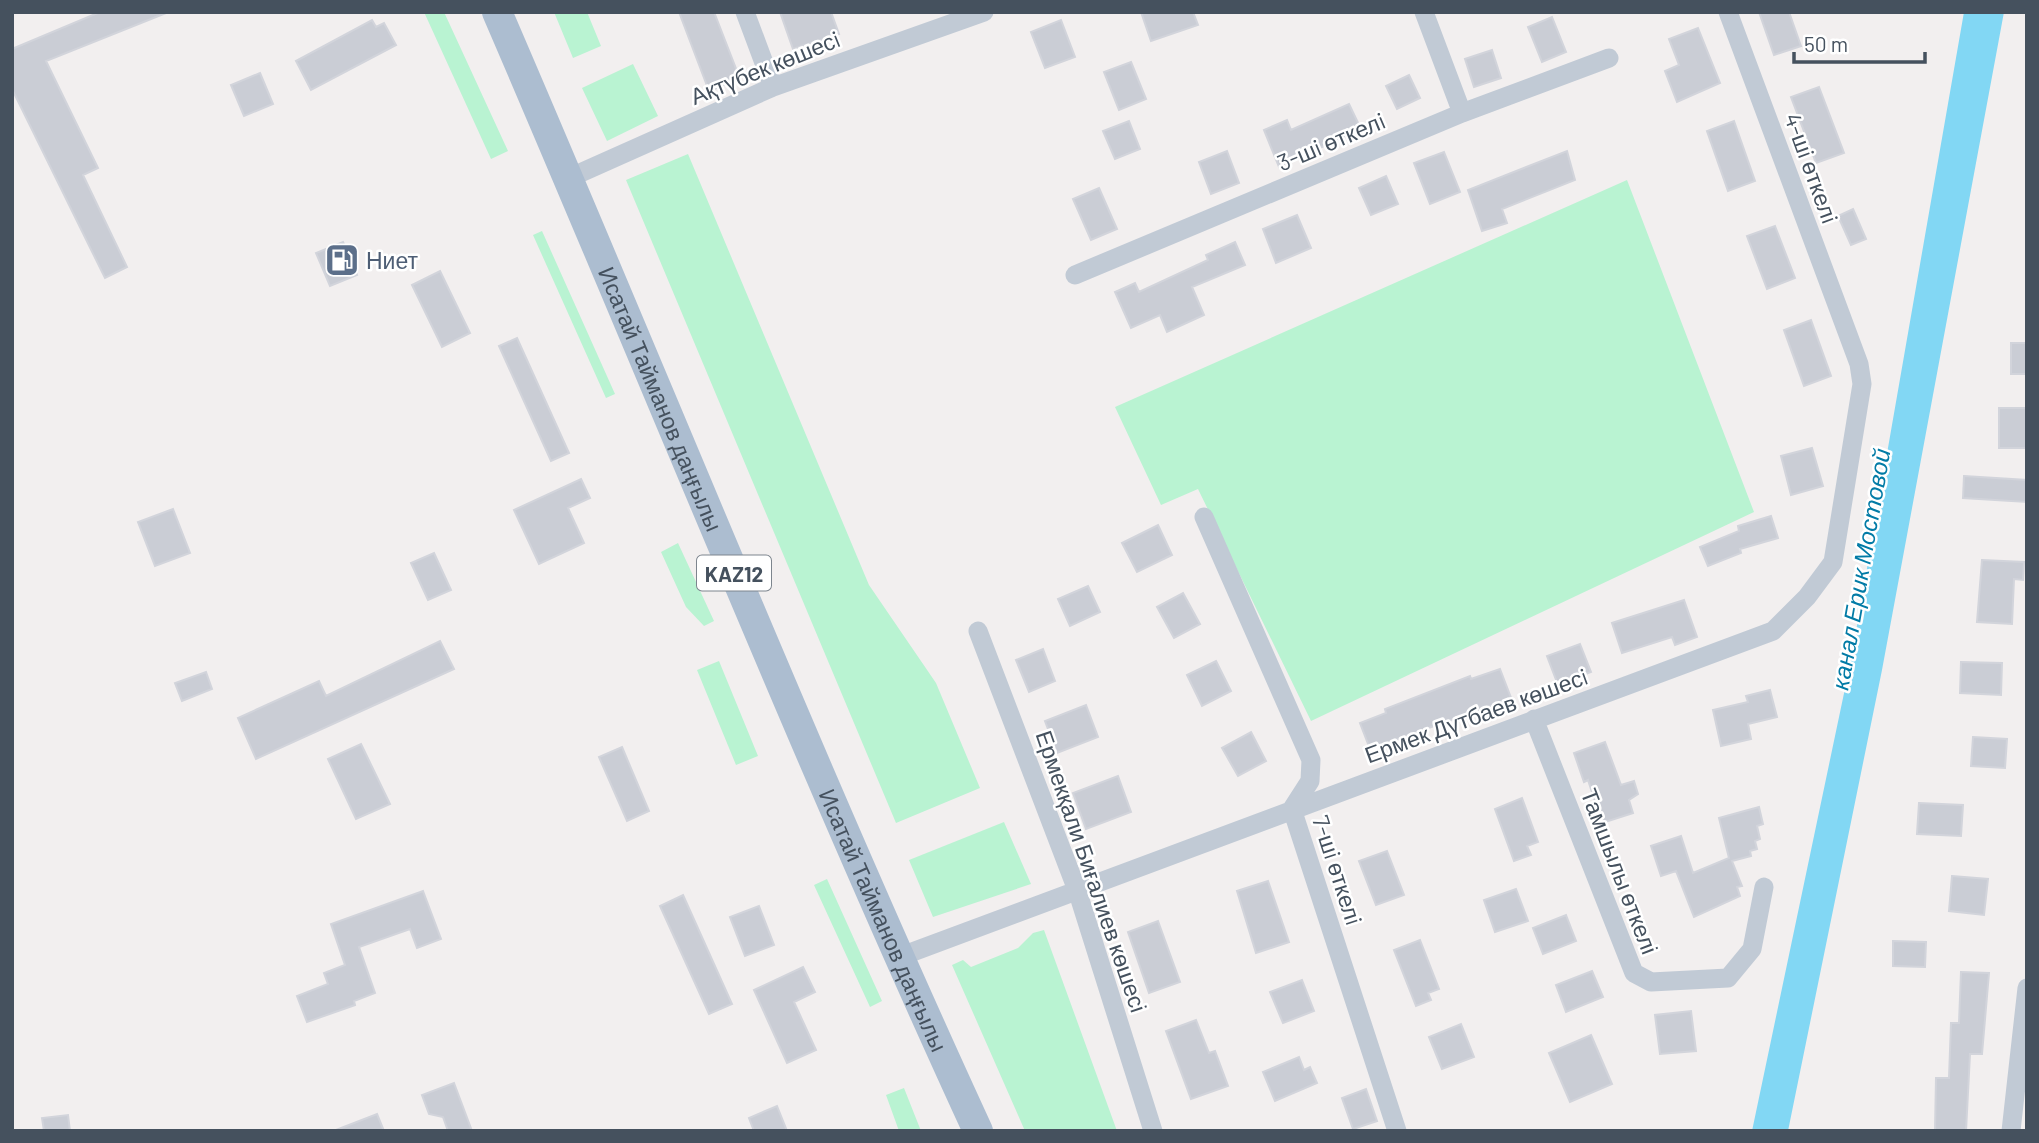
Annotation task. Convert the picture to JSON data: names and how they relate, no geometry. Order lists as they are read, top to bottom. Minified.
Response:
{"streets":{"main road":["Исатай Тайманов даңғылы","KAZ12"],"street":["Ақтүбек көшесi","3-шi өткелi","4-шi өткелi","Ермек Дүтбаев көшесi","7-шi өткелi","Ермекқали Биғалиев көшесі","Тамшылы өткелі"]},"crossings":[["Ақтүбек көшесi","Исатай Тайманов даңғылы"],["4-шi өткелi","Ермек Дүтбаев көшесi"],["Исатай Тайманов даңғылы","Ермек Дүтбаев көшесi"],["Ермек Дүтбаев көшесi","7-шi өткелi"],["Ермек Дүтбаев көшесi","Ермекқали Биғалиев көшесі"],["Ермек Дүтбаев көшесi","Тамшылы өткелі"]],"water":["канал Ерик Мостовой"],"places":{"fuel station":["Ниет"]},"scale_bar":"50 m"}
